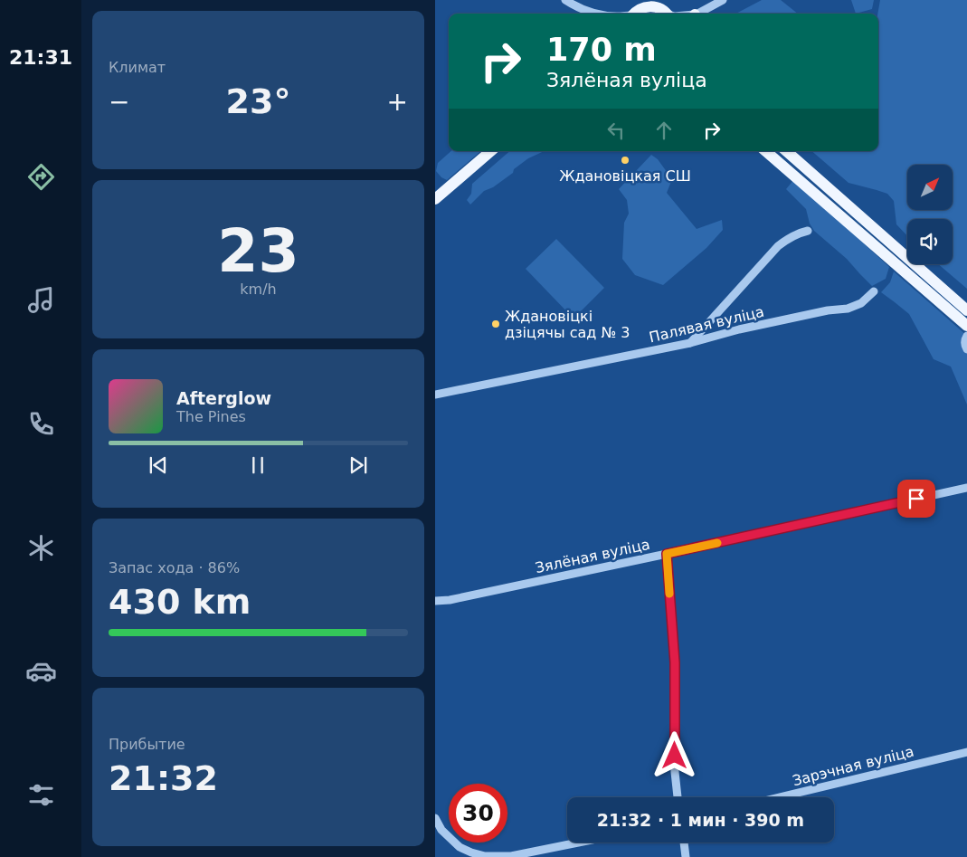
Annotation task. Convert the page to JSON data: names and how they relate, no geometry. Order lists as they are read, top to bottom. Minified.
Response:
{"streets":{"street":["Палявая вуліца","Зялёная вуліца","Зарэчная вуліца"]},"places":["Ждановіцкая СШ","Ждановіцкі дзіцячы сад № 3"],"north":"top right","page":{"tabs":"21:31","tile":["Климат",["23","km/h"],["Запас хода · 86%","430 km"],["Прибытие","21:32"]],"turn":["170 m","Зялёная вуліца"],"heat":["−","23°","+"],"song":["Afterglow","The Pines"],"limit":"30","trip":"21:32 · 1 мин · 390 m"}}
